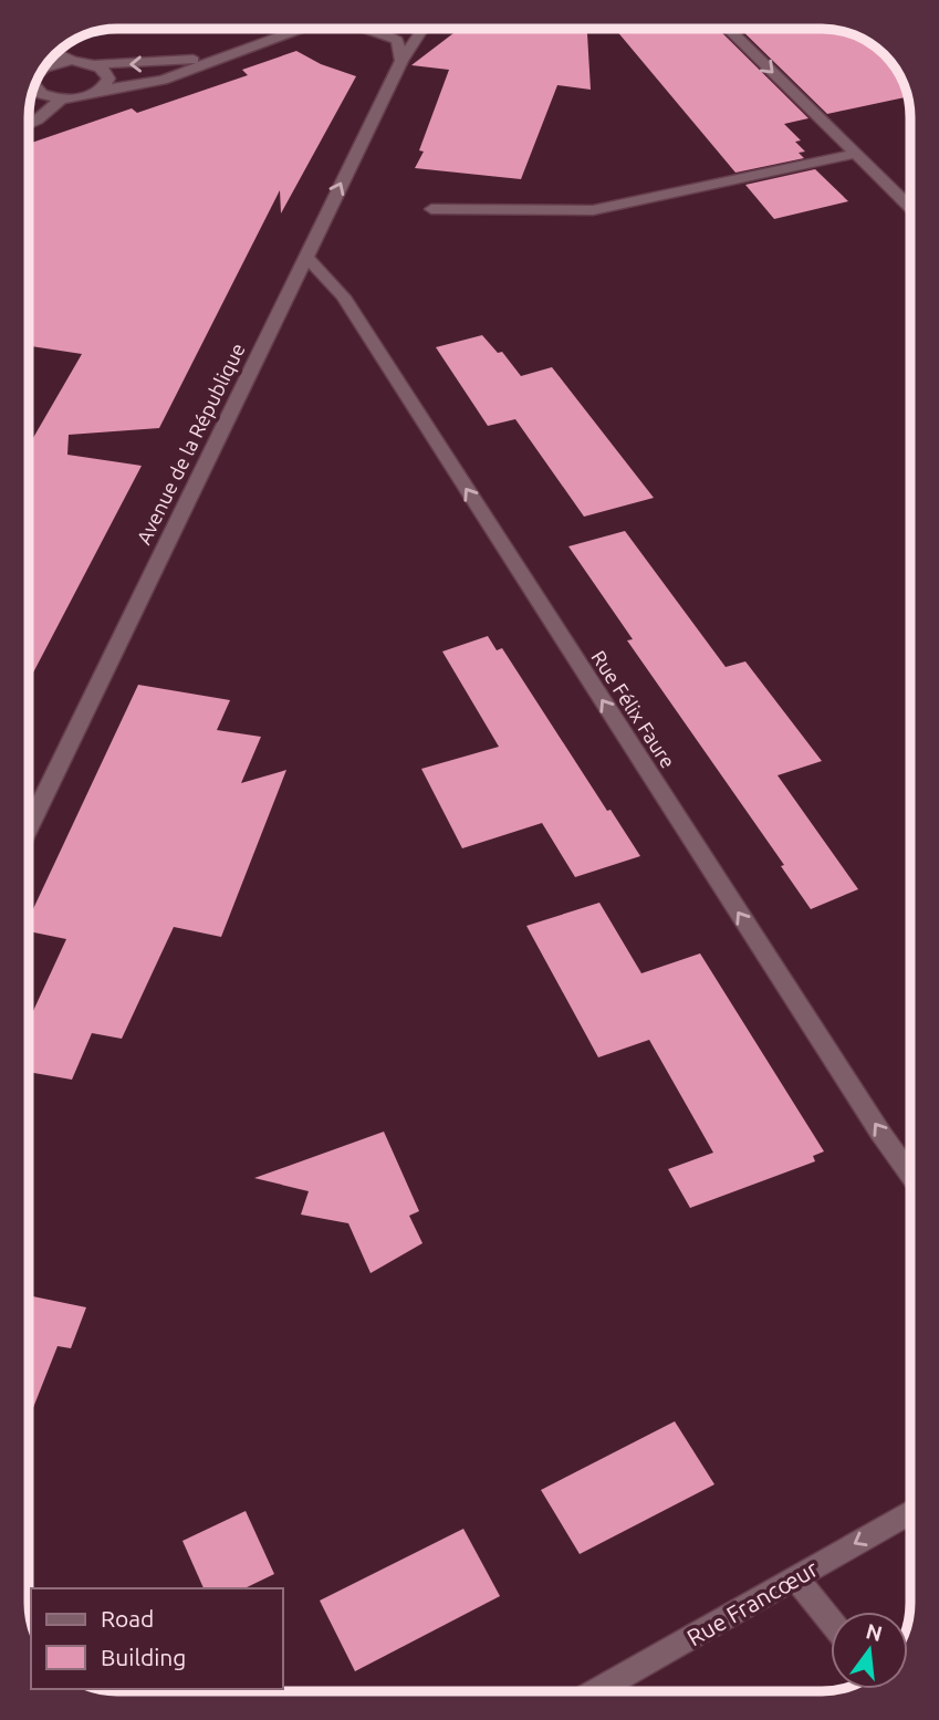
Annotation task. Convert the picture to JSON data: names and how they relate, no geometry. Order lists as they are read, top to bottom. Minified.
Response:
{"streets":{"street":["Avenue de la République","Rue Félix Faure","Rue Francœur"]},"crossings":[["Avenue de la République","Rue Félix Faure"]],"one_way":["Rue Félix Faure","Rue Francœur"],"legend":["Road","Building"],"north":"top"}
